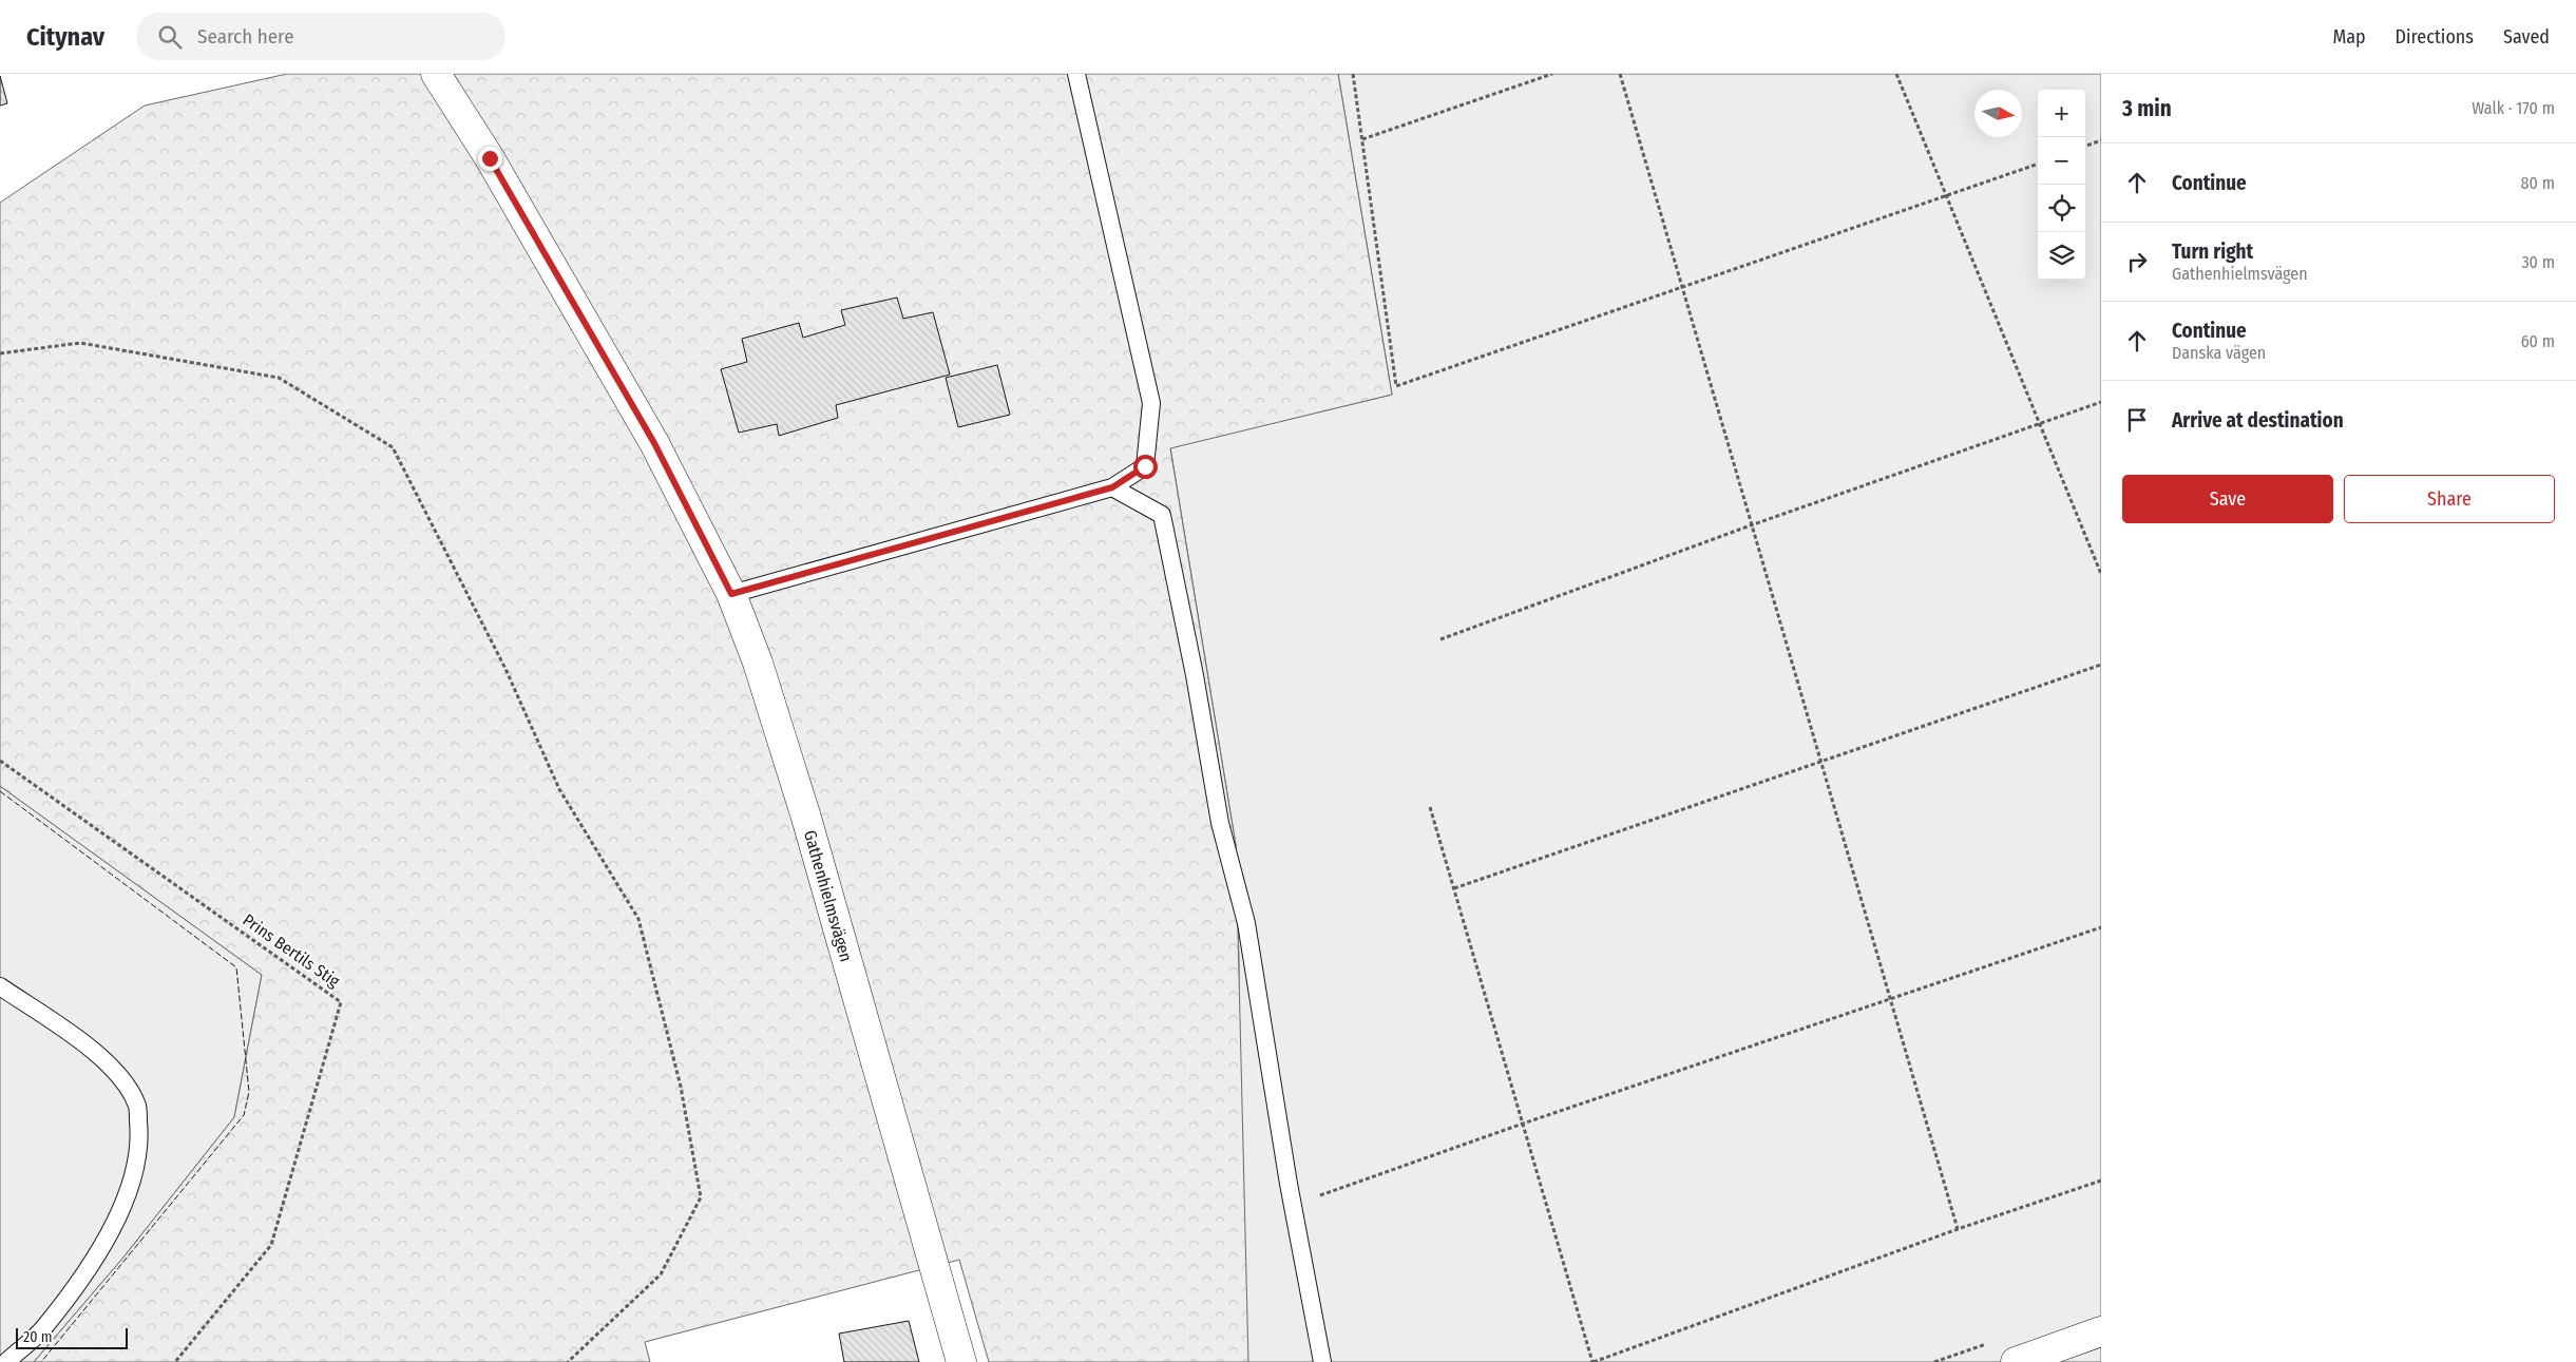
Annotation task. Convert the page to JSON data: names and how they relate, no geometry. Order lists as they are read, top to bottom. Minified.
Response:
{"streets":{"street":["Gathenhielmsvägen"],"path":["Prins Bertils Stig"]},"scale_bar":"20 m","north":"right","page":{"header":"Citynav","search":"Search here","nav":["Map","Directions","Saved"],"heading":["3 min","Walk · 170 m"],"map_buttons":["+","−"],"list":[["Continue","80 m"],["Turn right","Gathenhielmsvägen","30 m"],["Continue","Danska vägen","60 m"],"Arrive at destination"],"buttons":["Save","Share"],"scale":"20 m"}}
